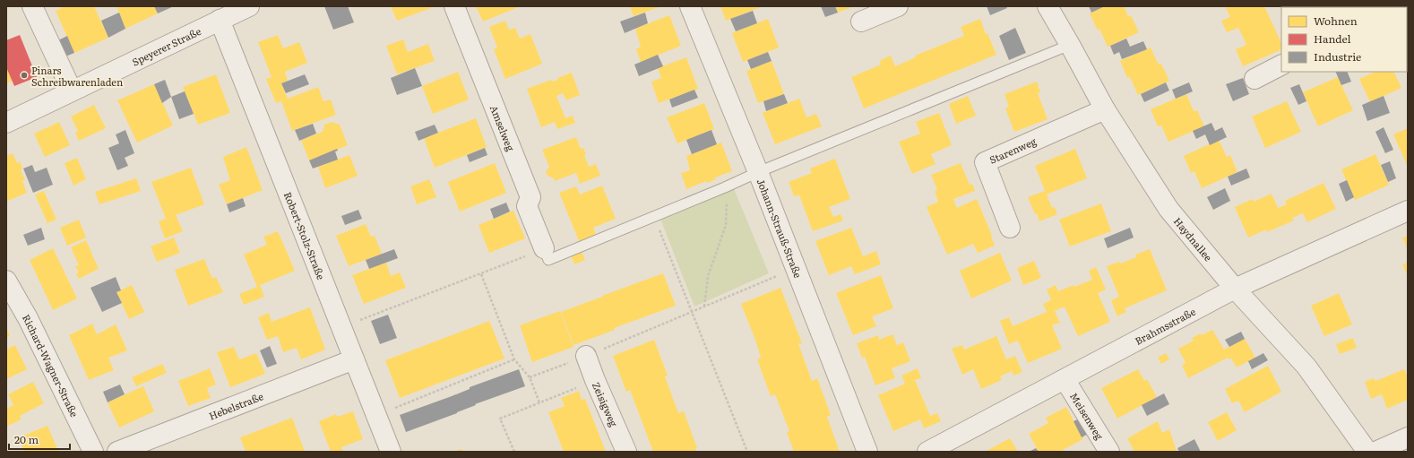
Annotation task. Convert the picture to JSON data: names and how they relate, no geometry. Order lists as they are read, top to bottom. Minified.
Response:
{"streets":{"street":["Speyerer Straße","Amselweg","Starenweg","Johann-Strauß-Straße","Robert-Stolz-Straße","Haydnallee","Brahmsstraße","Richard-Wagner-Straße","Zeisigweg","Hebelstraße","Meisenweg"]},"crossings":[["Speyerer Straße","Robert-Stolz-Straße"],["Starenweg","Haydnallee"],["Robert-Stolz-Straße","Hebelstraße"],["Haydnallee","Brahmsstraße"],["Brahmsstraße","Meisenweg"]],"places":["Pinars Schreibwarenladen"],"legend":["Wohnen","Handel","Industrie"],"scale_bar":"20 m"}
